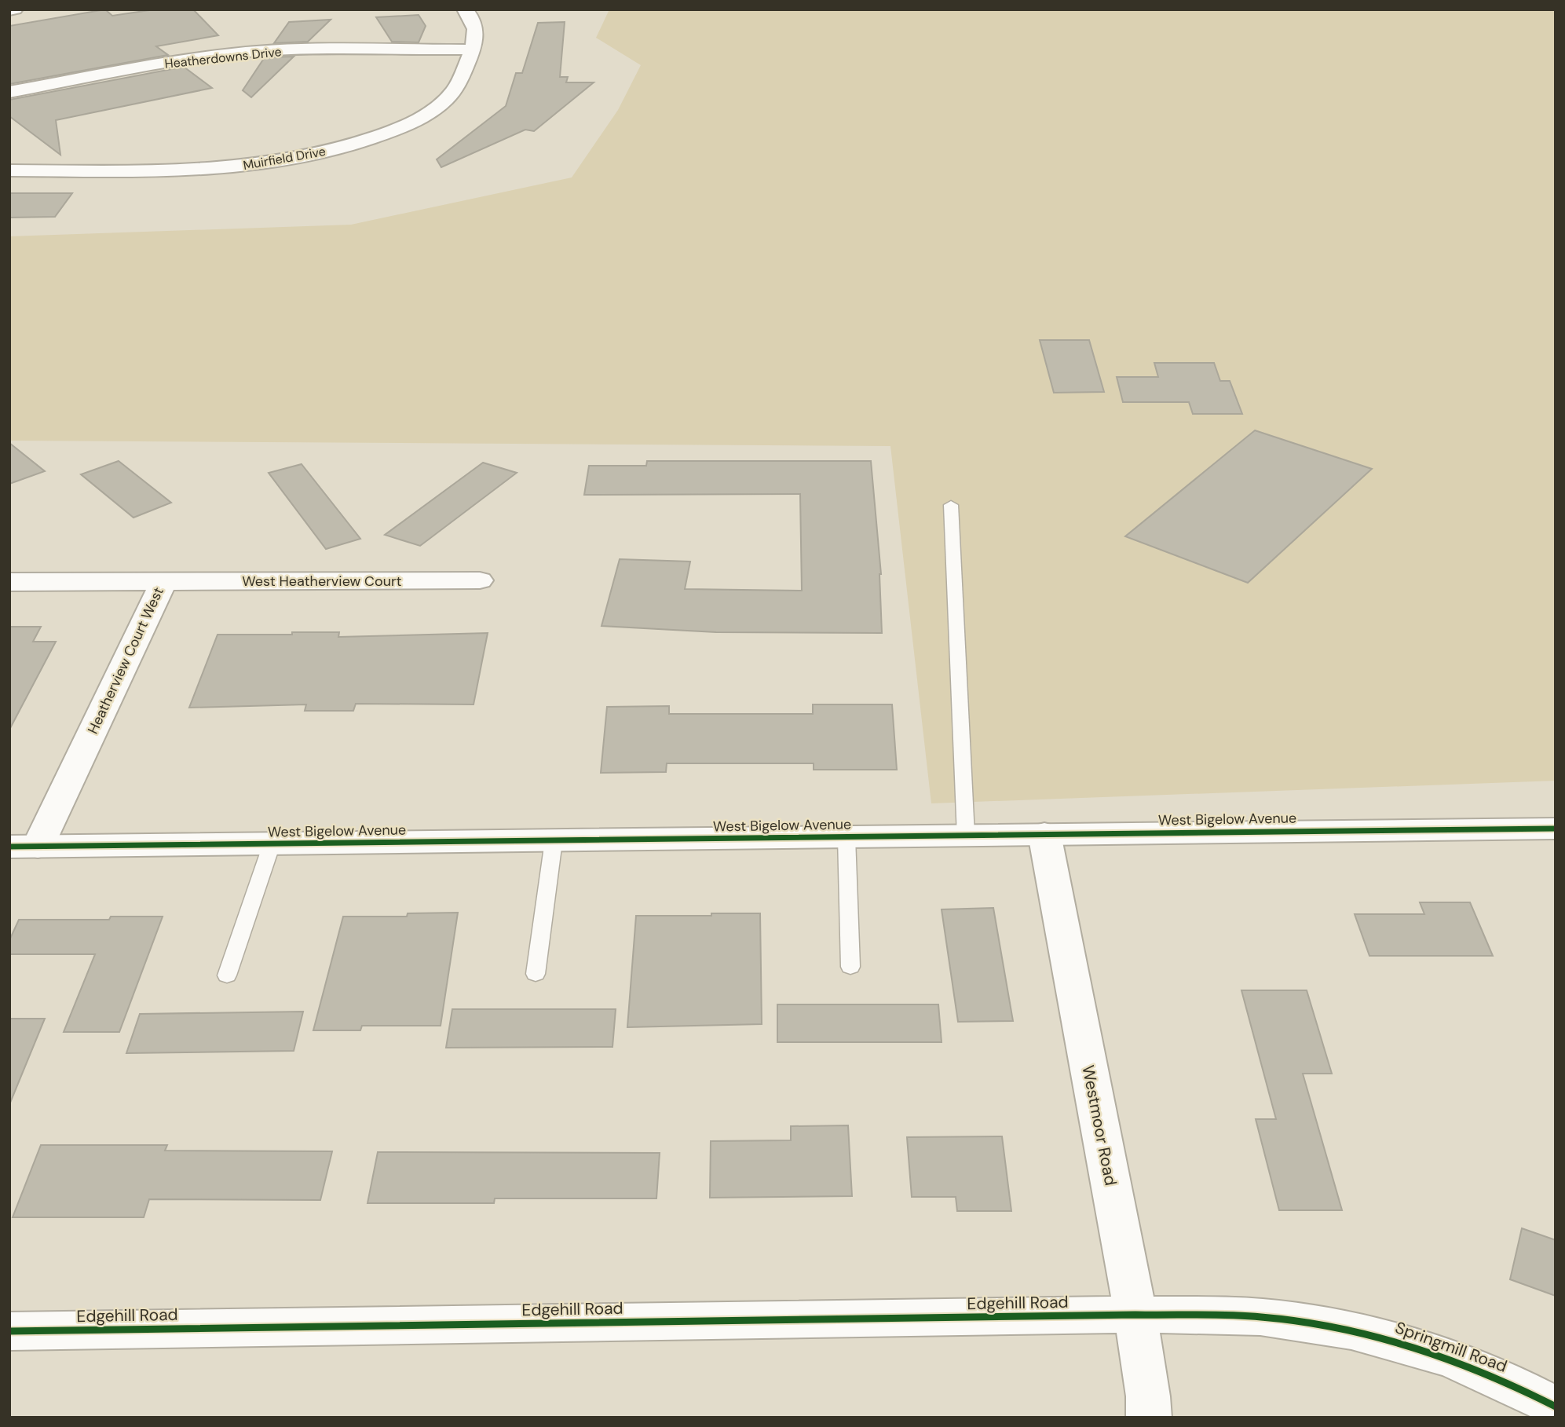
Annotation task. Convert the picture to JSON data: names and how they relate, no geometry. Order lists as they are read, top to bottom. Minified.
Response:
{"streets":{"street":["Heatherdowns Drive","Muirfield Drive","West Heatherview Court","Heatherview Court West","West Bigelow Avenue","Westmoor Road","Edgehill Road","Springmill Road"]},"crossings":[["Heatherdowns Drive","Muirfield Drive"],["West Heatherview Court","Heatherview Court West"],["Heatherview Court West","West Bigelow Avenue"],["West Bigelow Avenue","Westmoor Road"],["Westmoor Road","Edgehill Road"],["Westmoor Road","Springmill Road"],["Edgehill Road","Springmill Road"]]}
